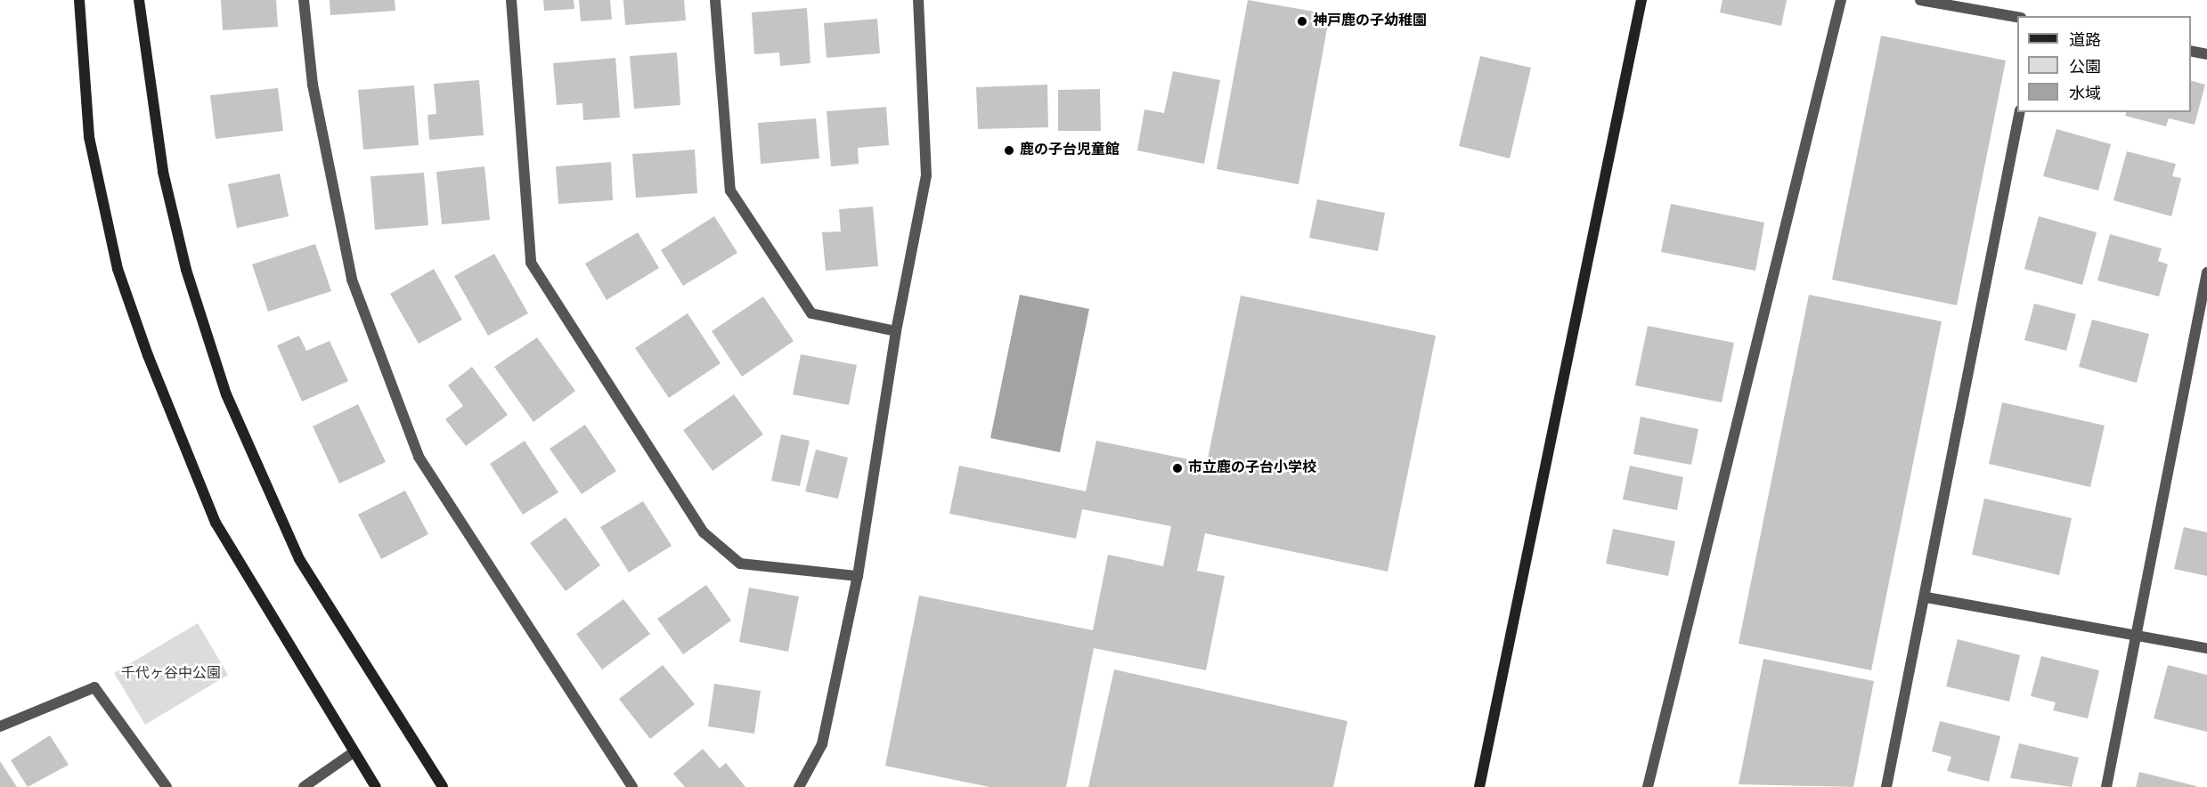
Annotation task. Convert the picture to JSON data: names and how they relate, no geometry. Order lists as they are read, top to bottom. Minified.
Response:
{"parks":["千代ヶ谷中公園"],"places":["神戸鹿の子幼稚園","鹿の子台児童館","市立鹿の子台小学校"],"legend":["道路","公園","水域"]}
